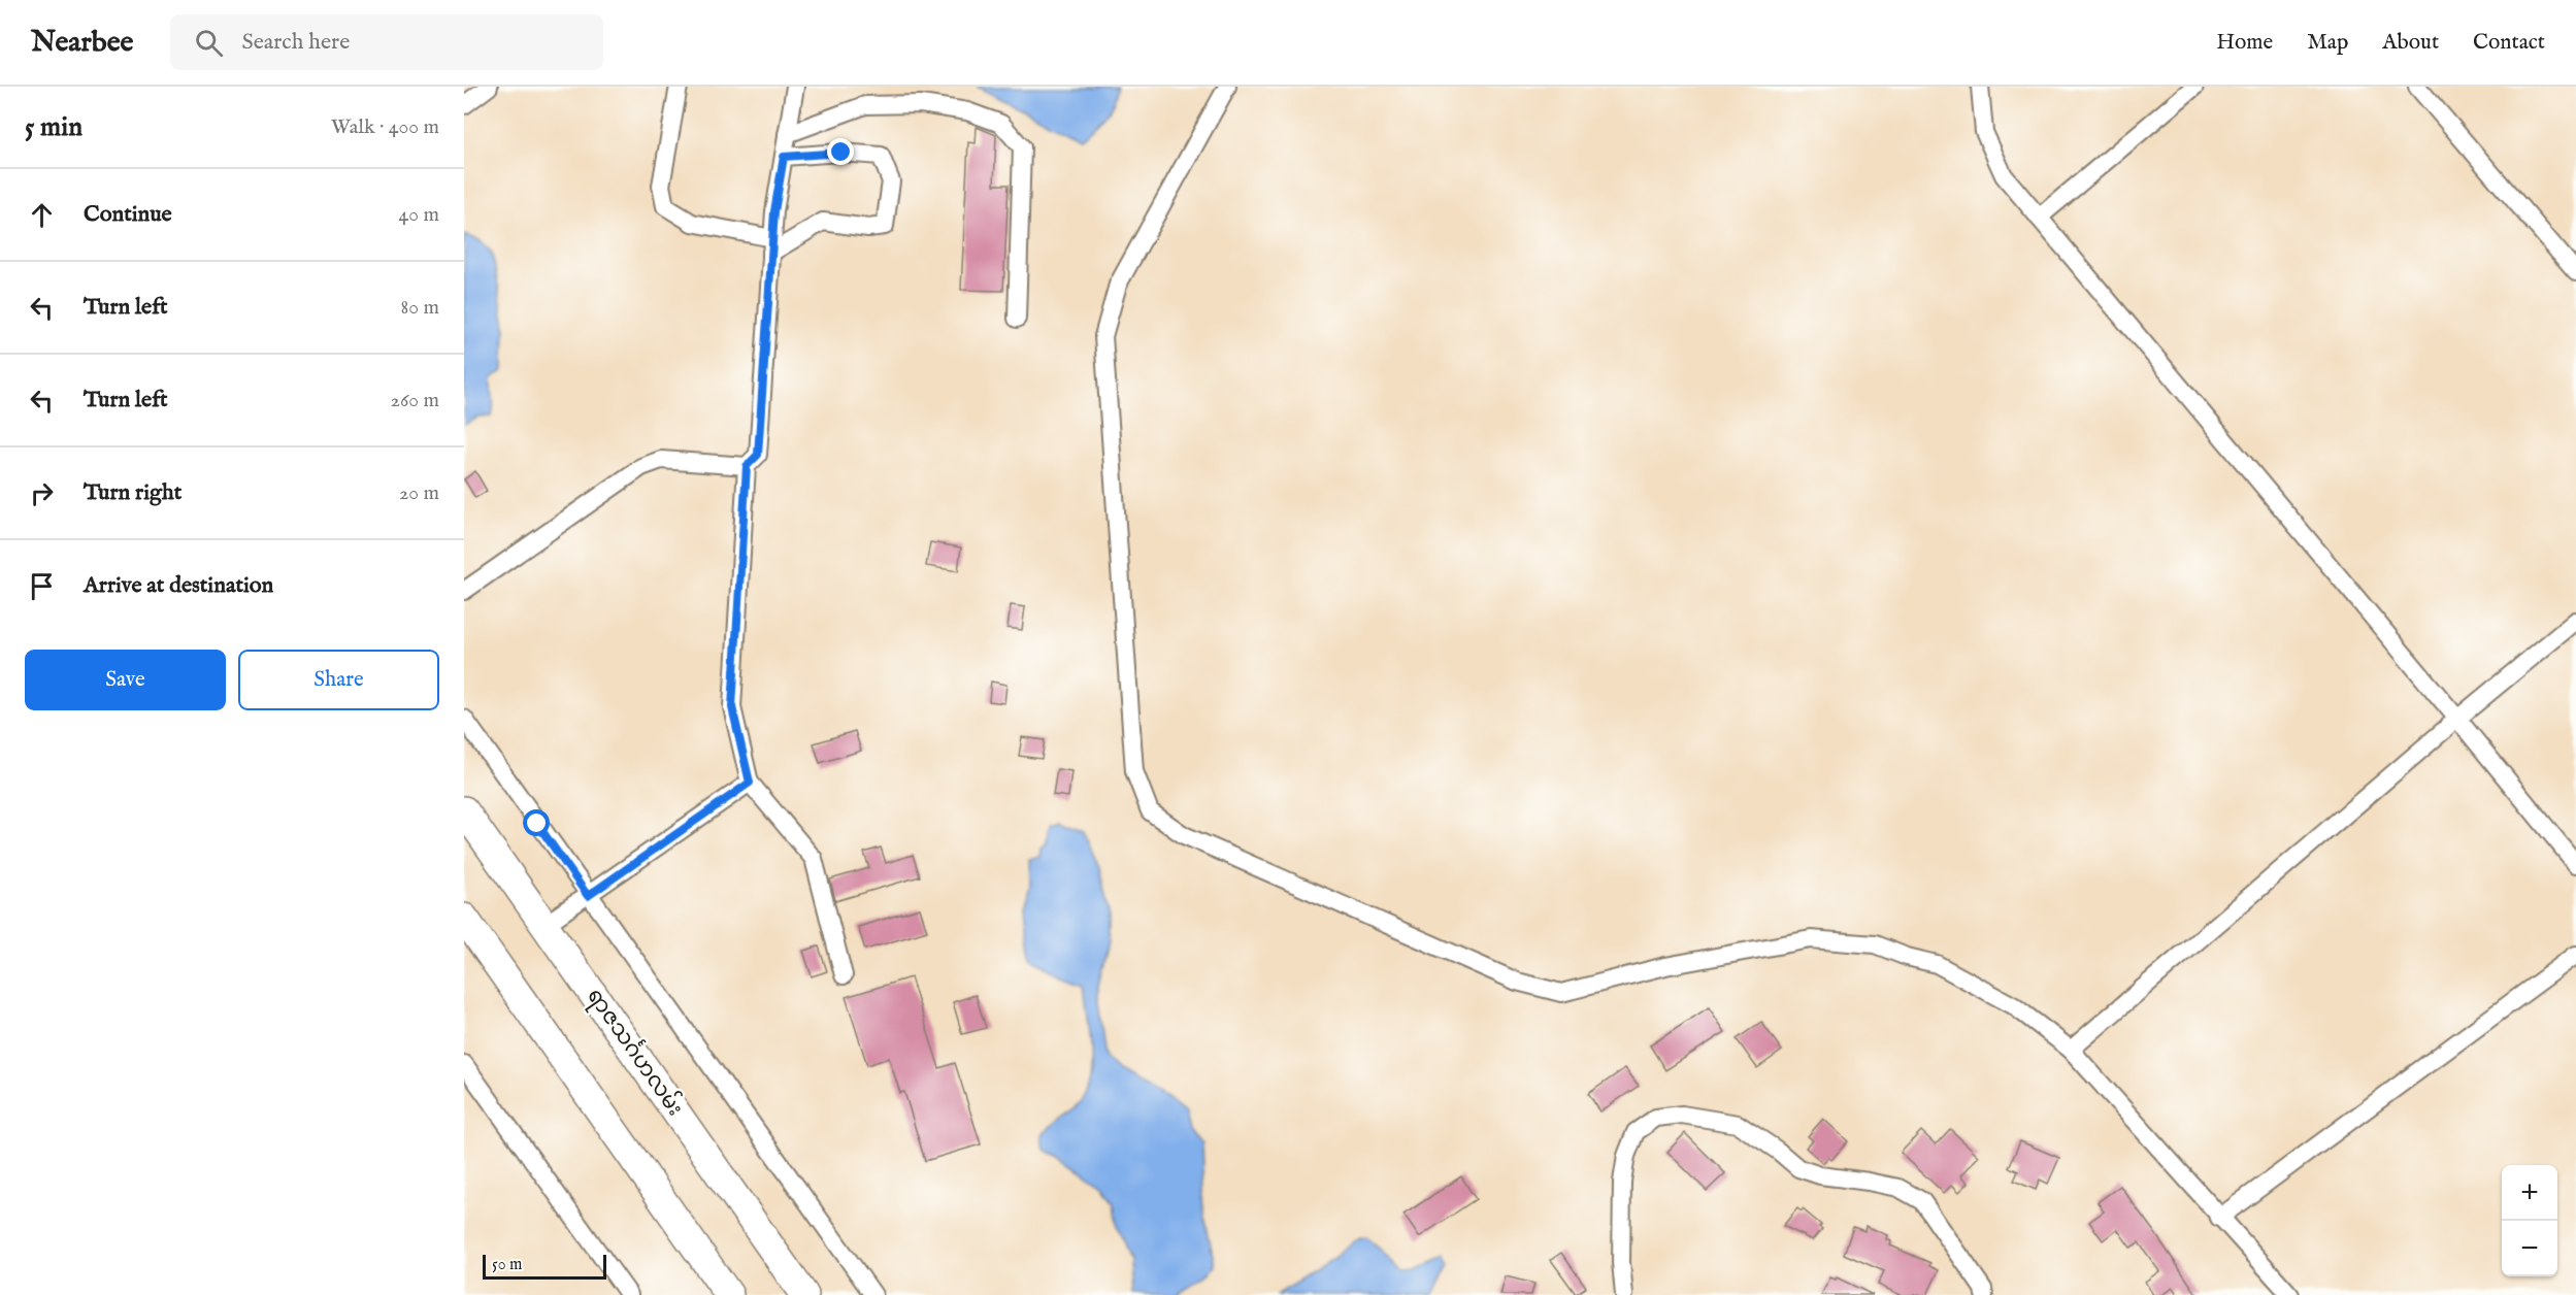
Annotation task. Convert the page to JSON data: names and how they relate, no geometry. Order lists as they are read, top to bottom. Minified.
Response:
{"streets":{"main road":["ရာဇသင်္ဂဟလမ်း"]},"scale_bar":"50 m","page":{"header":"Nearbee","search":"Search here","nav":["Home","Map","About","Contact"],"heading":["5 min","Walk · 400 m"],"list":[["Continue","40 m"],["Turn left","80 m"],["Turn left","260 m"],["Turn right","20 m"],"Arrive at destination"],"buttons":["Save","Share"],"map_buttons":["+","−"],"scale":"50 m"}}
